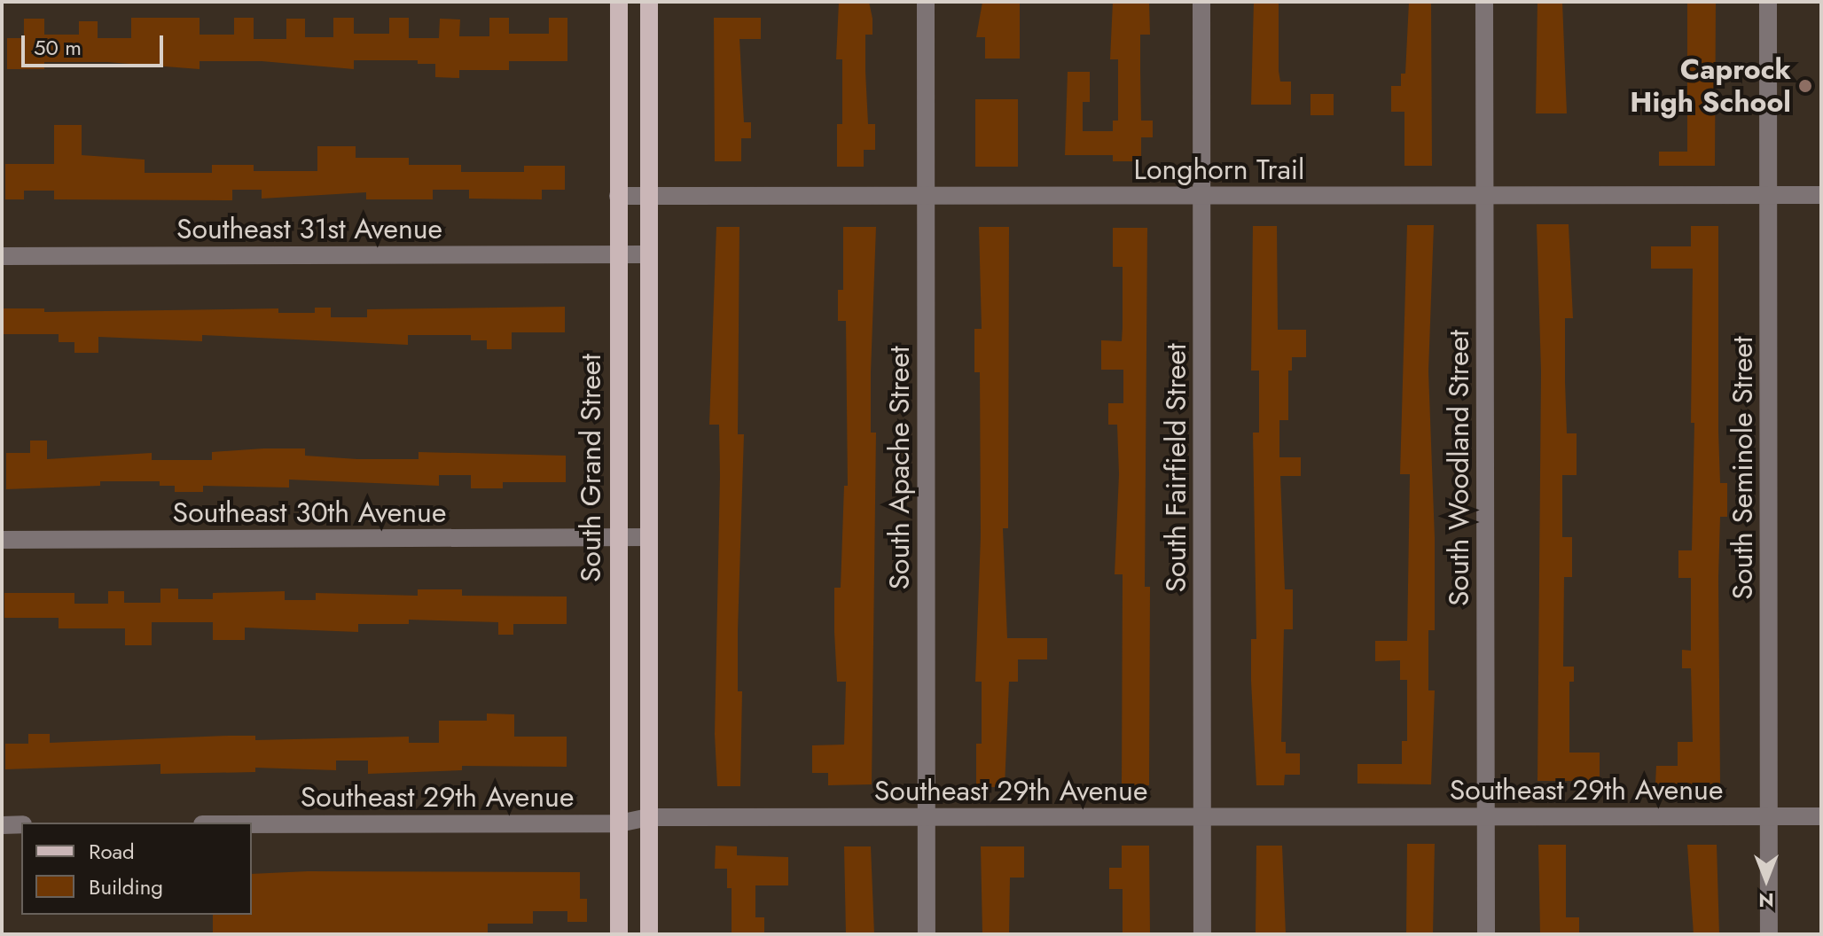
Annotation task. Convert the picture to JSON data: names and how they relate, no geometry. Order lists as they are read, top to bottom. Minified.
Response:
{"streets":{"main road":["South Grand Street"],"street":["Longhorn Trail","Southeast 31st Avenue","South Apache Street","South Fairfield Street","South Woodland Street","South Seminole Street","Southeast 30th Avenue","Southeast 29th Avenue"]},"crossings":[["Longhorn Trail","South Grand Street"],["Longhorn Trail","South Apache Street"],["Longhorn Trail","South Fairfield Street"],["Longhorn Trail","South Woodland Street"],["Longhorn Trail","South Seminole Street"],["Southeast 31st Avenue","South Grand Street"],["South Grand Street","Southeast 30th Avenue"],["South Grand Street","Southeast 29th Avenue"],["South Apache Street","Southeast 29th Avenue"],["South Fairfield Street","Southeast 29th Avenue"],["South Woodland Street","Southeast 29th Avenue"],["South Seminole Street","Southeast 29th Avenue"]],"places":["Caprock High School"],"legend":["Road","Building"],"scale_bar":"50 m","north":"bottom"}
